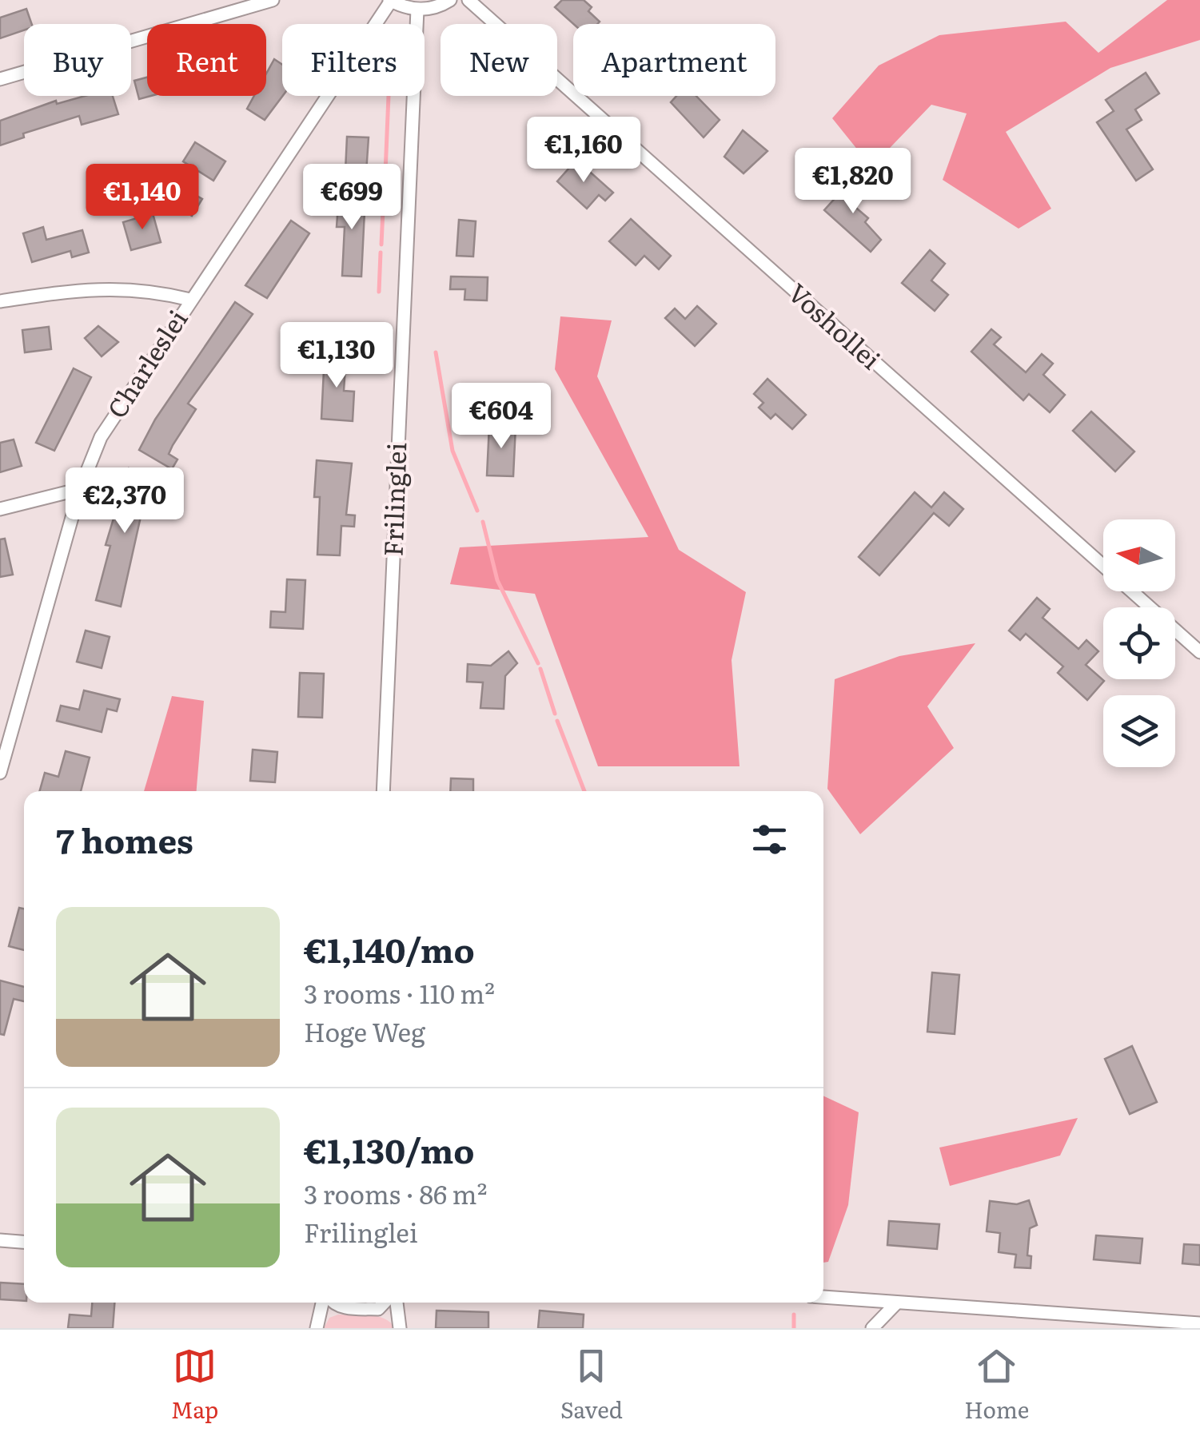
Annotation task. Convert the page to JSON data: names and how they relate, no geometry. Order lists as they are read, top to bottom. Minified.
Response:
{"streets":{"street":["Voshollei","Charleslei","Frilinglei"]},"north":"left","page":{"chip":["Buy","Rent","Filters","New","Apartment"],"price":["€1,160","€1,820","€1,140","€699","€1,130","€604","€2,370"],"heading":"7 homes","list":[{"name":"€1,140/mo","note":"3 rooms · 110 m² · Hoge Weg"},{"name":"€1,130/mo","note":"3 rooms · 86 m² · Frilinglei"}],"tabs":["Map","Saved","Home"]}}
